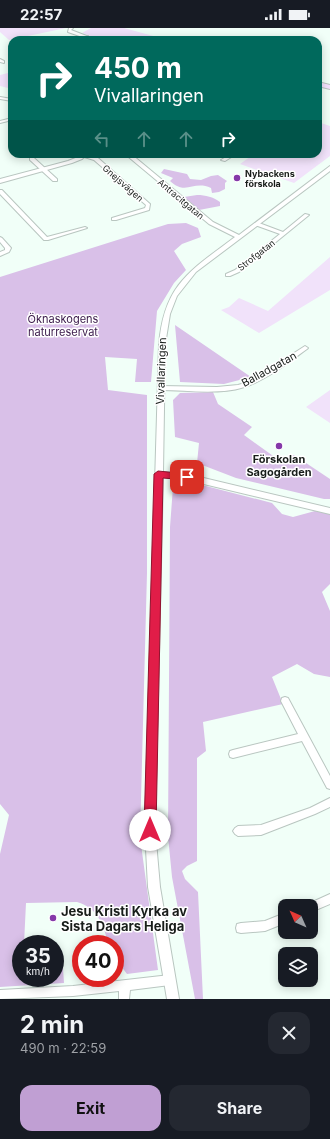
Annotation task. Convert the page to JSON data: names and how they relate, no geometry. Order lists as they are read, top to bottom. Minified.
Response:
{"streets":{"street":["Gnejsvägen","Antracitgatan","Strofgatan","Balladgatan","Vivallaringen"]},"crossings":[["Antracitgatan","Vivallaringen"],["Strofgatan","Vivallaringen"],["Balladgatan","Vivallaringen"]],"parks":["Öknaskogens naturreservat"],"places":["Nybackens förskola","Förskolan Sagogården","Jesu Kristi Kyrka av Sista Dagars Heliga"],"north":"top left","page":{"status":"22:57","turn":["450 m","Vivallaringen"],"speed":"35 km/h","limit":"40","heading":["2 min","490 m · 22:59"],"buttons":["Exit","Share"]}}
